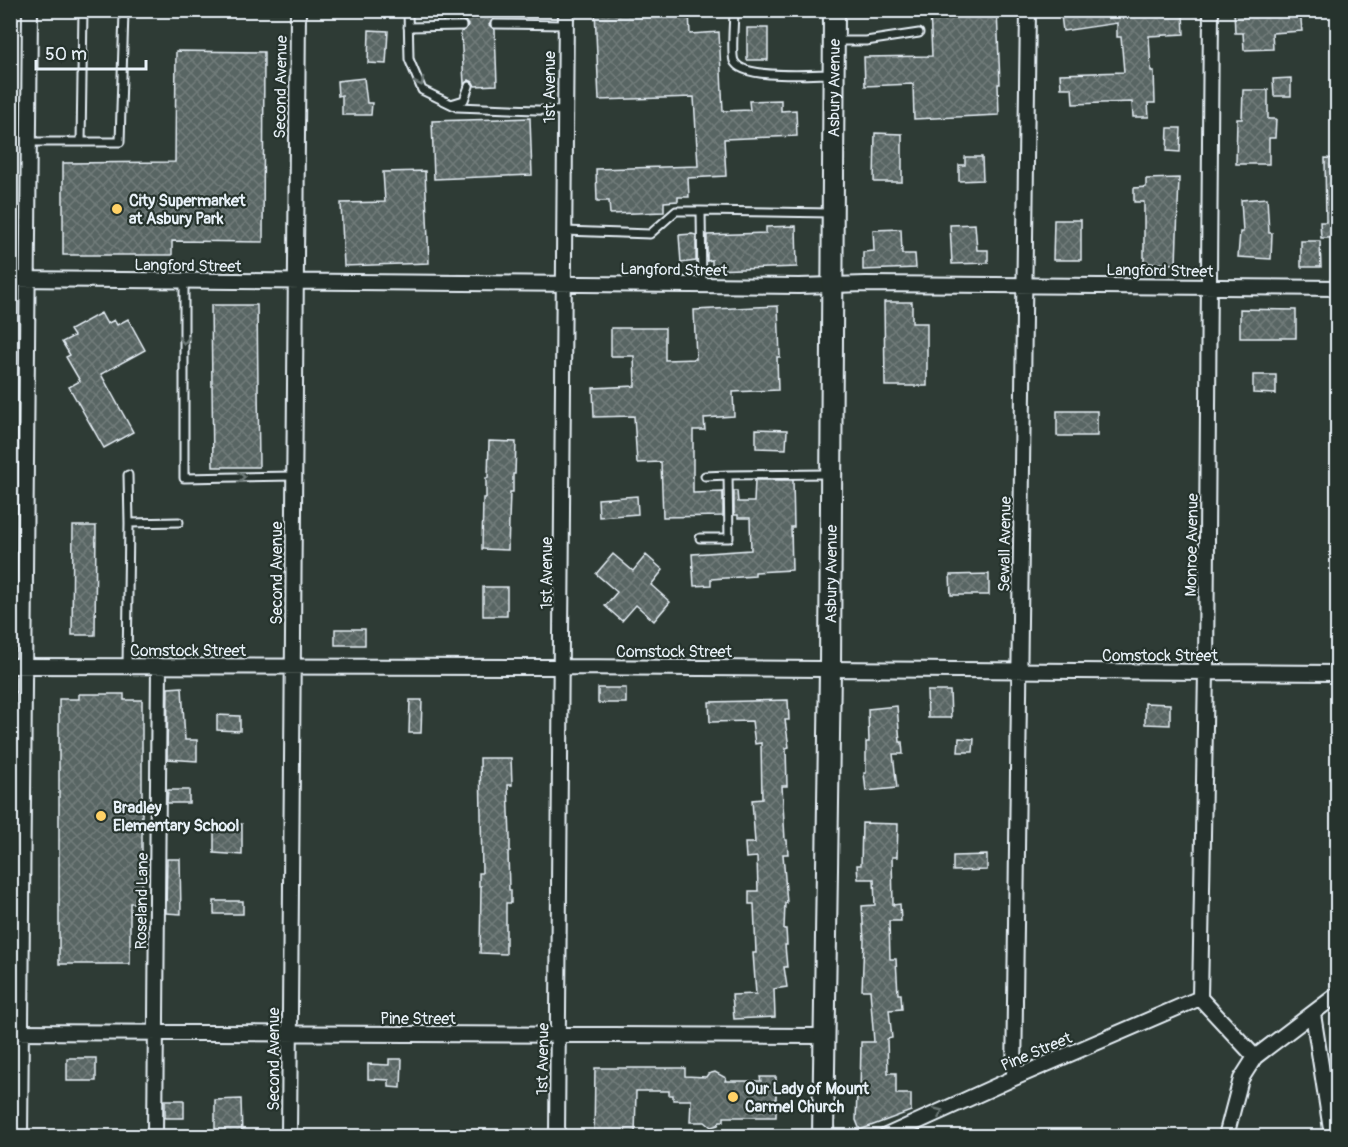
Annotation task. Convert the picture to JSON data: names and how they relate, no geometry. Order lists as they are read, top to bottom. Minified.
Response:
{"streets":{"main road":["Asbury Avenue"],"street":["Second Avenue","1st Avenue","Langford Street","Sewall Avenue","Monroe Avenue","Comstock Street","Roseland Lane","Pine Street"]},"crossings":[["Second Avenue","Langford Street"],["Second Avenue","Comstock Street"],["Second Avenue","Pine Street"],["1st Avenue","Langford Street"],["1st Avenue","Comstock Street"],["1st Avenue","Pine Street"],["Asbury Avenue","Langford Street"],["Asbury Avenue","Comstock Street"],["Asbury Avenue","Pine Street"],["Langford Street","Sewall Avenue"],["Langford Street","Monroe Avenue"],["Sewall Avenue","Comstock Street"],["Sewall Avenue","Pine Street"],["Monroe Avenue","Comstock Street"],["Monroe Avenue","Pine Street"],["Comstock Street","Roseland Lane"],["Roseland Lane","Pine Street"]],"places":["City Supermarket at Asbury Park","Bradley Elementary School","Our Lady of Mount Carmel Church"],"scale_bar":"50 m"}
